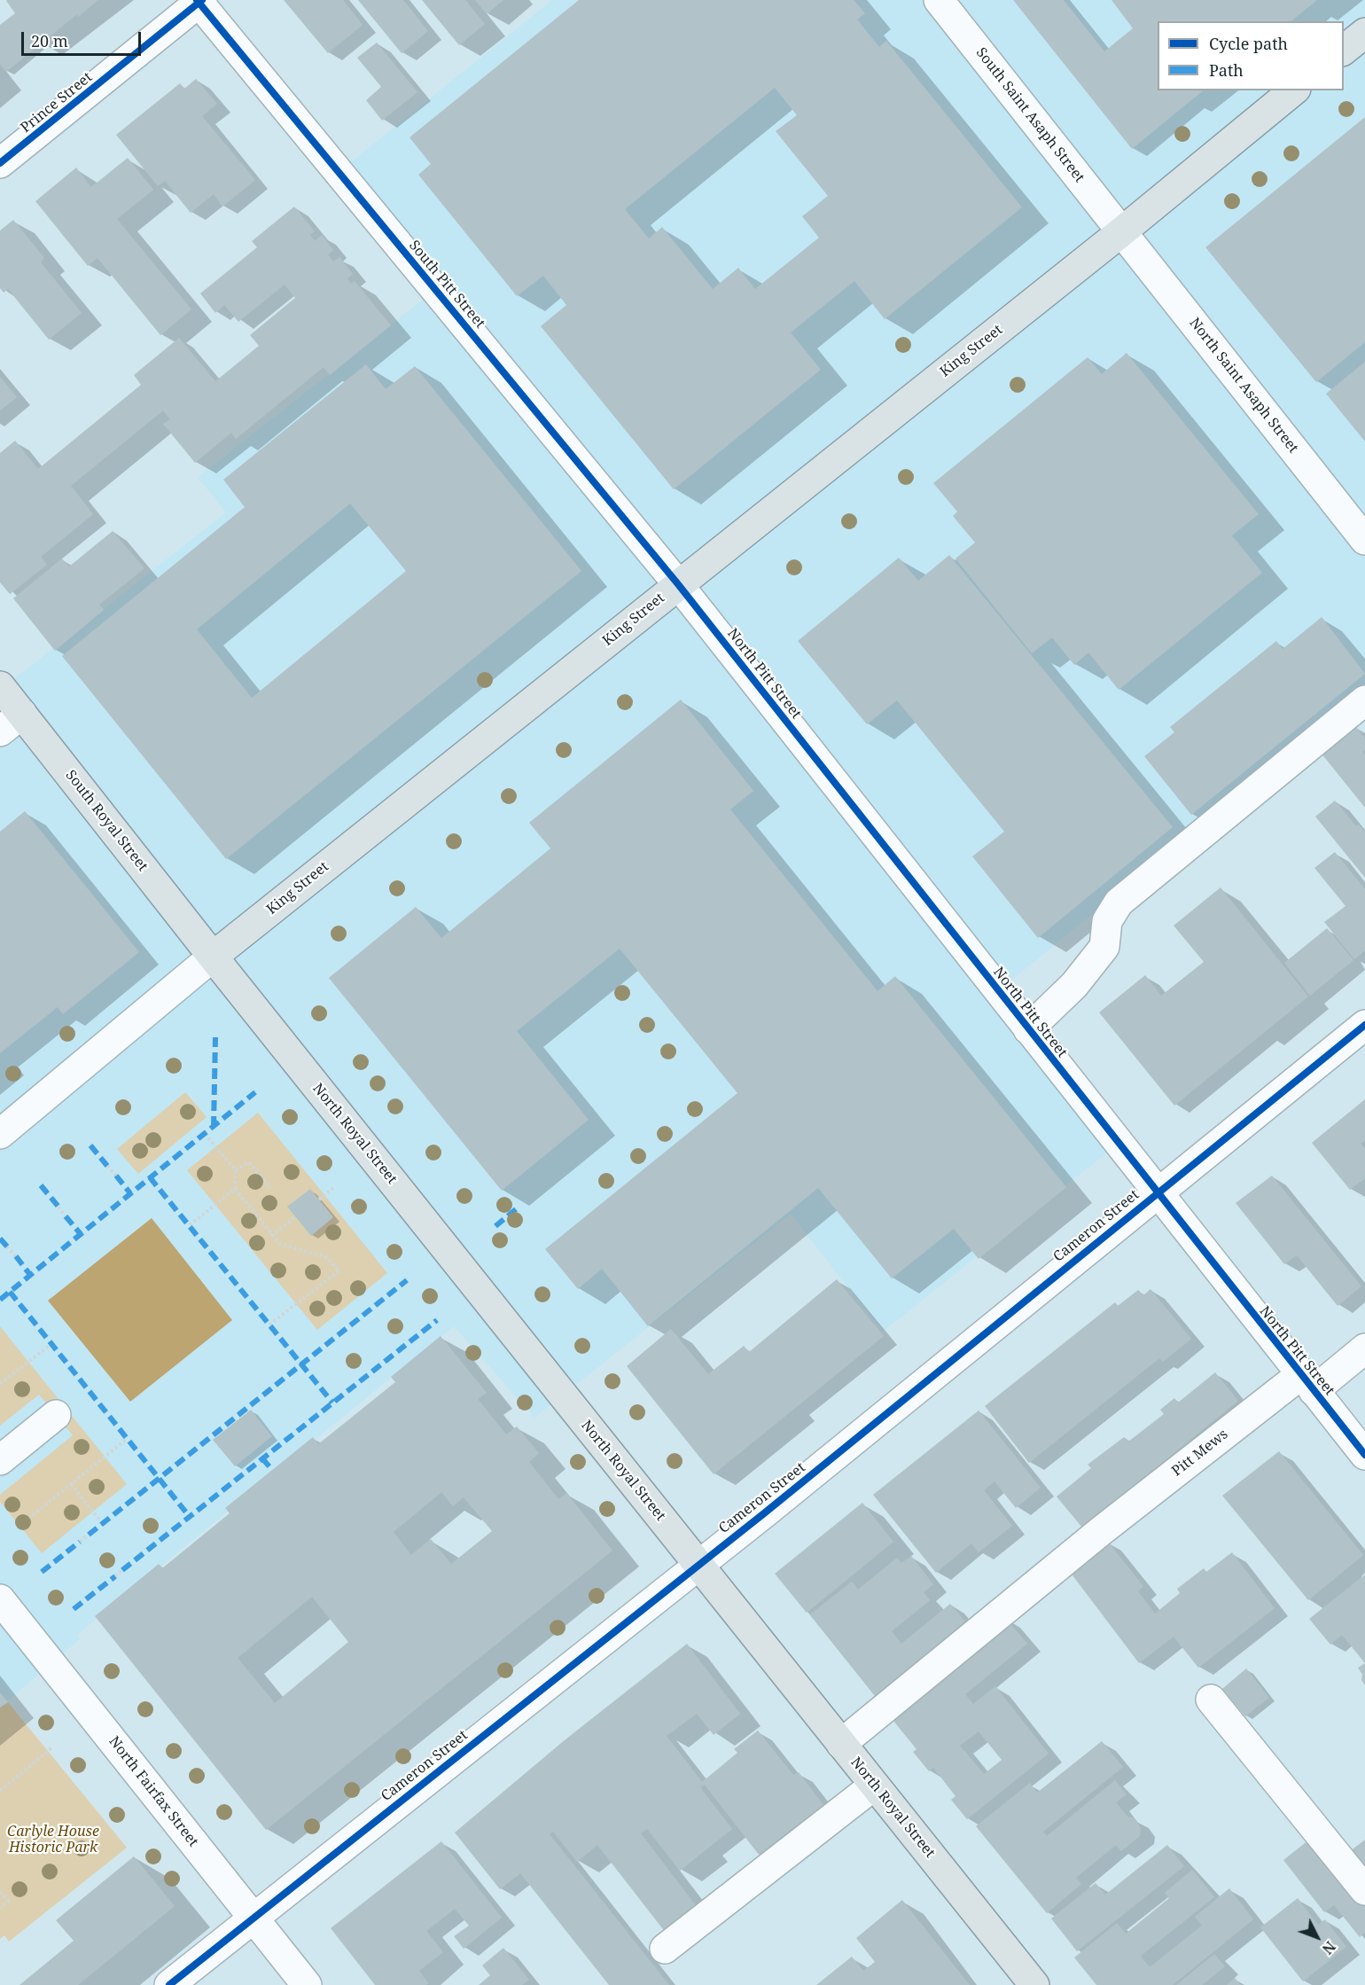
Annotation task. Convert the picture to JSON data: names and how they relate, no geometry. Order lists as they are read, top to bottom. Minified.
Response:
{"streets":{"main road":["King Street","South Royal Street","North Royal Street"],"street":["Prince Street","South Saint Asaph Street","South Pitt Street","North Saint Asaph Street","North Pitt Street","Cameron Street","Pitt Mews","North Fairfax Street"]},"crossings":[["Prince Street","South Pitt Street"],["South Saint Asaph Street","King Street"],["South Saint Asaph Street","North Saint Asaph Street"],["South Pitt Street","King Street"],["South Pitt Street","North Pitt Street"],["King Street","North Saint Asaph Street"],["King Street","North Pitt Street"],["King Street","South Royal Street"],["King Street","North Royal Street"],["North Pitt Street","Cameron Street"],["North Pitt Street","Pitt Mews"],["South Royal Street","North Royal Street"],["North Royal Street","Cameron Street"],["North Royal Street","Pitt Mews"],["Cameron Street","North Fairfax Street"]],"parks":["Carlyle House Historic Park"],"legend":["Cycle path","Path"],"scale_bar":"20 m","north":"bottom right"}
